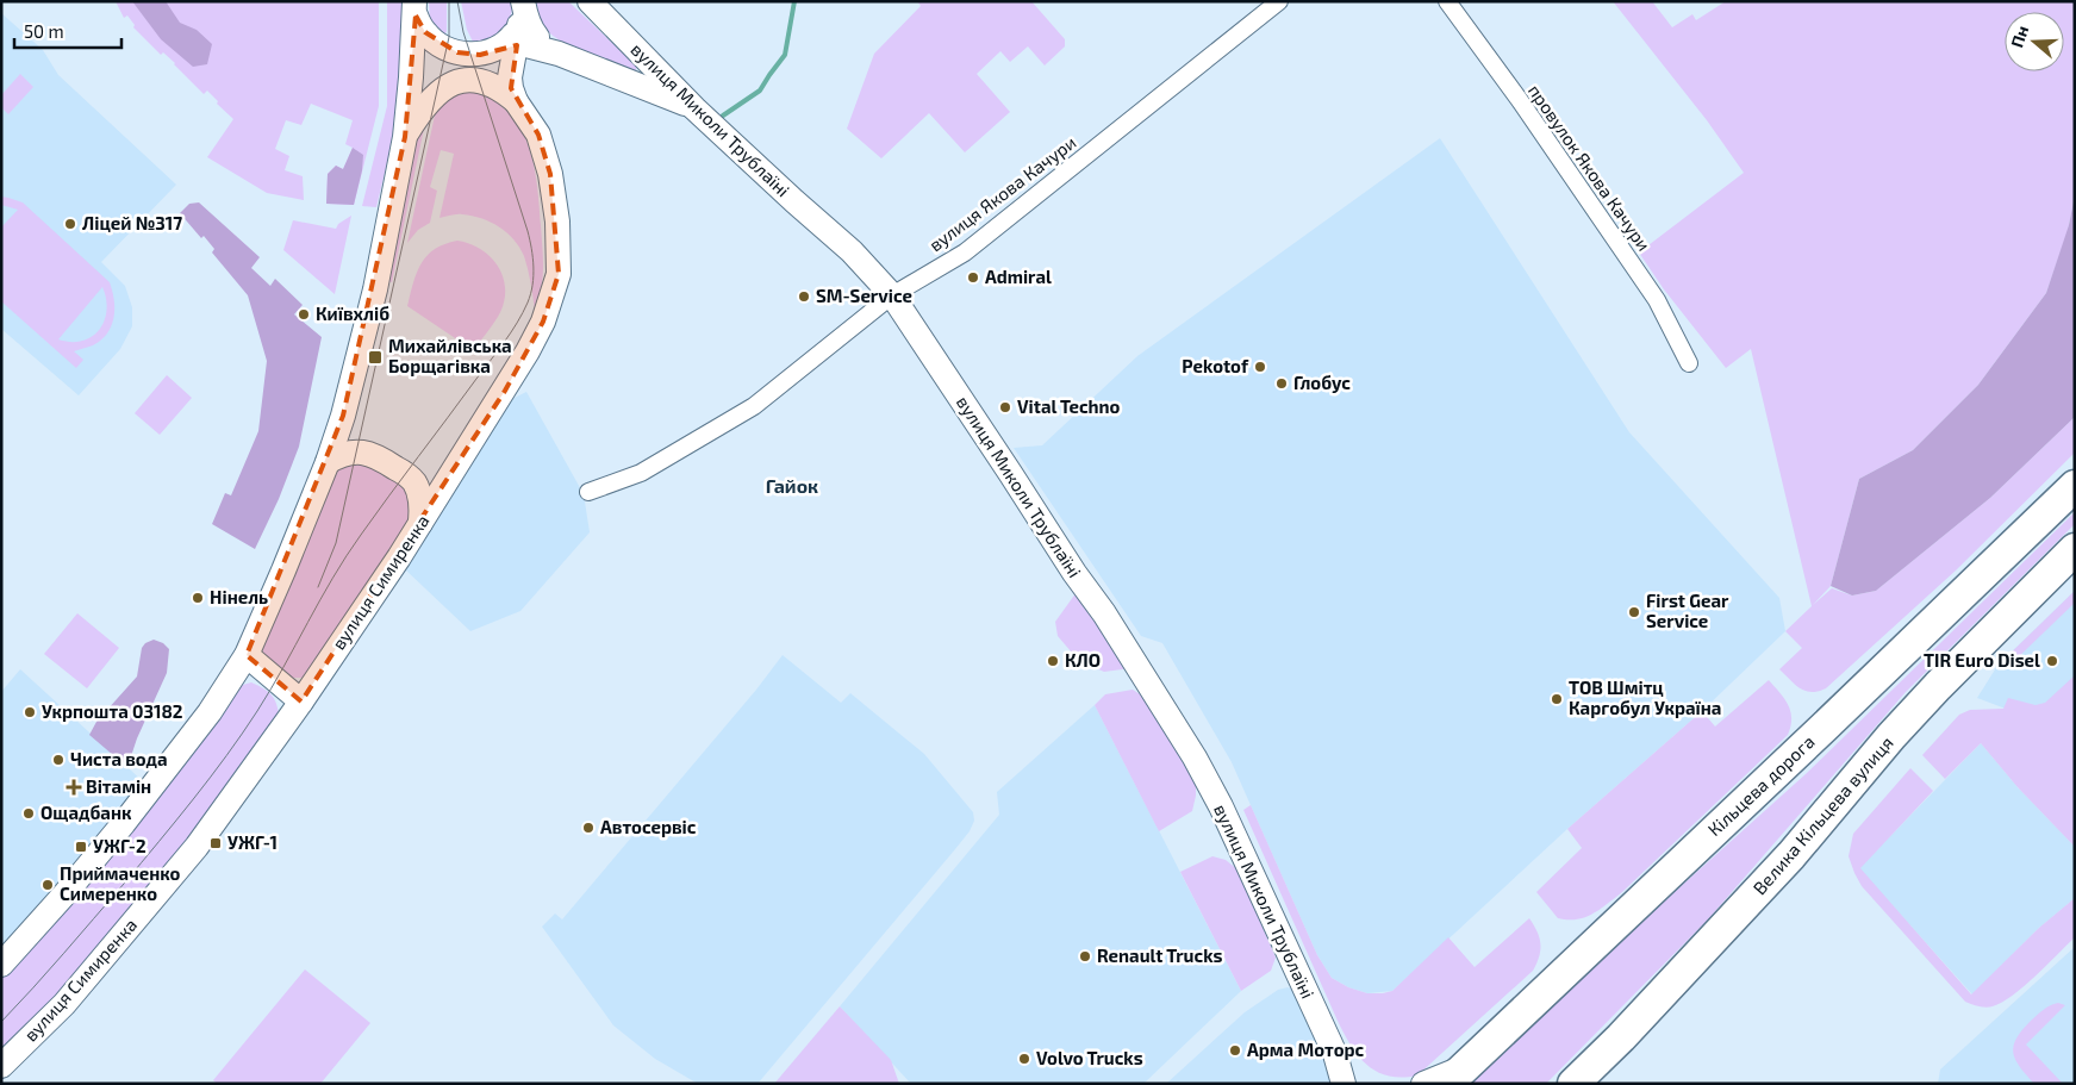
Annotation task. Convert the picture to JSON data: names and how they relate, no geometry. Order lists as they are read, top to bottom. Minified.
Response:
{"streets":{"highway":["Кільцева дорога","Велика Кільцева вулиця"],"street":["вулиця Миколи Трублаїні","провулок Якова Качури","вулиця Якова Качури","вулиця Симиренка"]},"crossings":[["вулиця Миколи Трублаїні","вулиця Якова Качури"]],"districts":["Гайок"],"places":{"other":["Ліцей №317","Admiral","SM-Service","Київхліб","Pekotof","Глобус","Vital Techno","Нінель","First Gear Service","КЛО","TIR Euro Disel","ТОВ Шмітц Каргобул Україна","Укрпошта 03182","Чиста вода","Ощадбанк","Автосервіс","Приймаченко Симеренко","Renault Trucks","Арма Моторс","Volvo Trucks"],"transit":["Михайлівська Борщагівка","УЖГ-1","УЖГ-2"],"health":["Вітамін"]},"scale_bar":"50 m","north":"left"}
